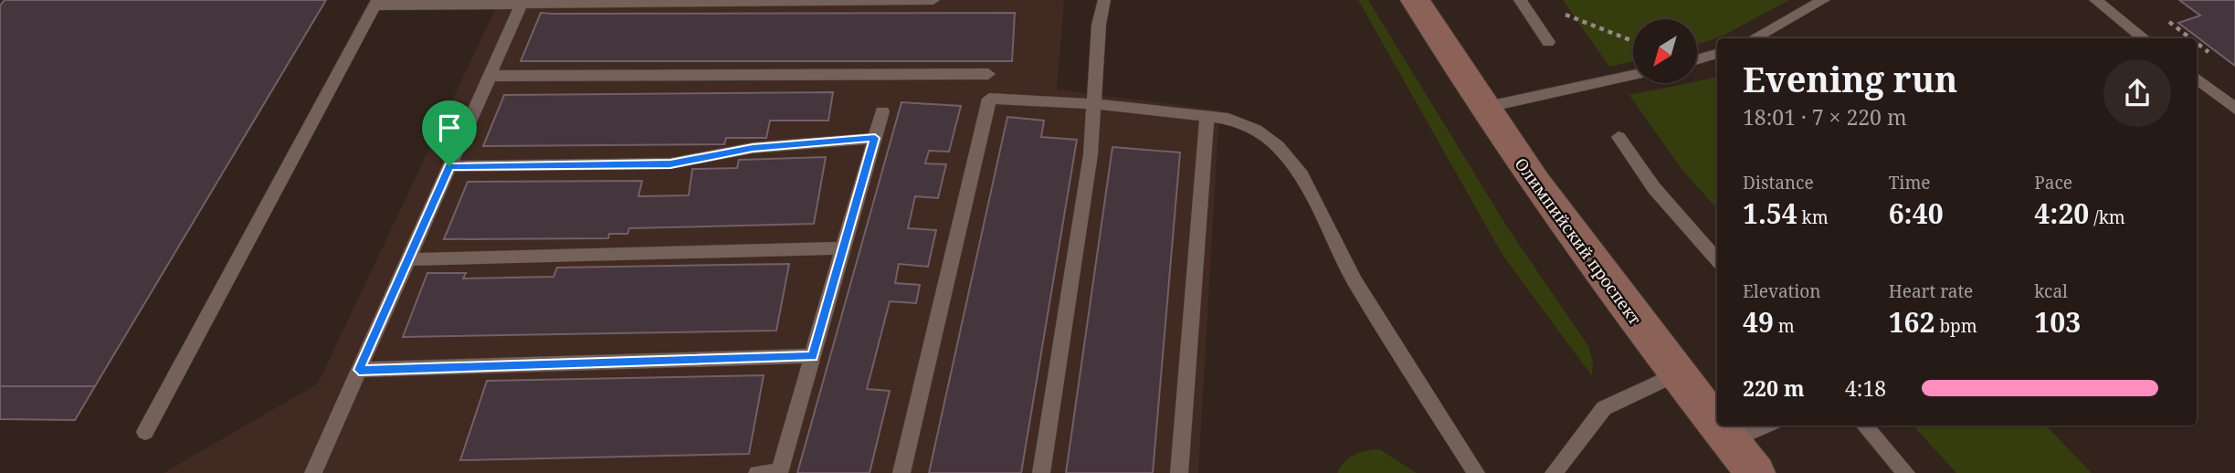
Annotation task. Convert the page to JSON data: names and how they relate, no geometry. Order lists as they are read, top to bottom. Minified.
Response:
{"streets":{"street":["Олимпийский проспект"]},"north":"bottom left","page":{"heading":["Evening run","18:01 · 7 × 220 m"],"stats":[["Distance","1.54 km"],["Time","6:40"],["Pace","4:20 /km"],["Elevation","49 m"],["Heart rate","162 bpm"],["kcal","103"]],"list":[{"name":"220 m","note":"4:18"}]}}
